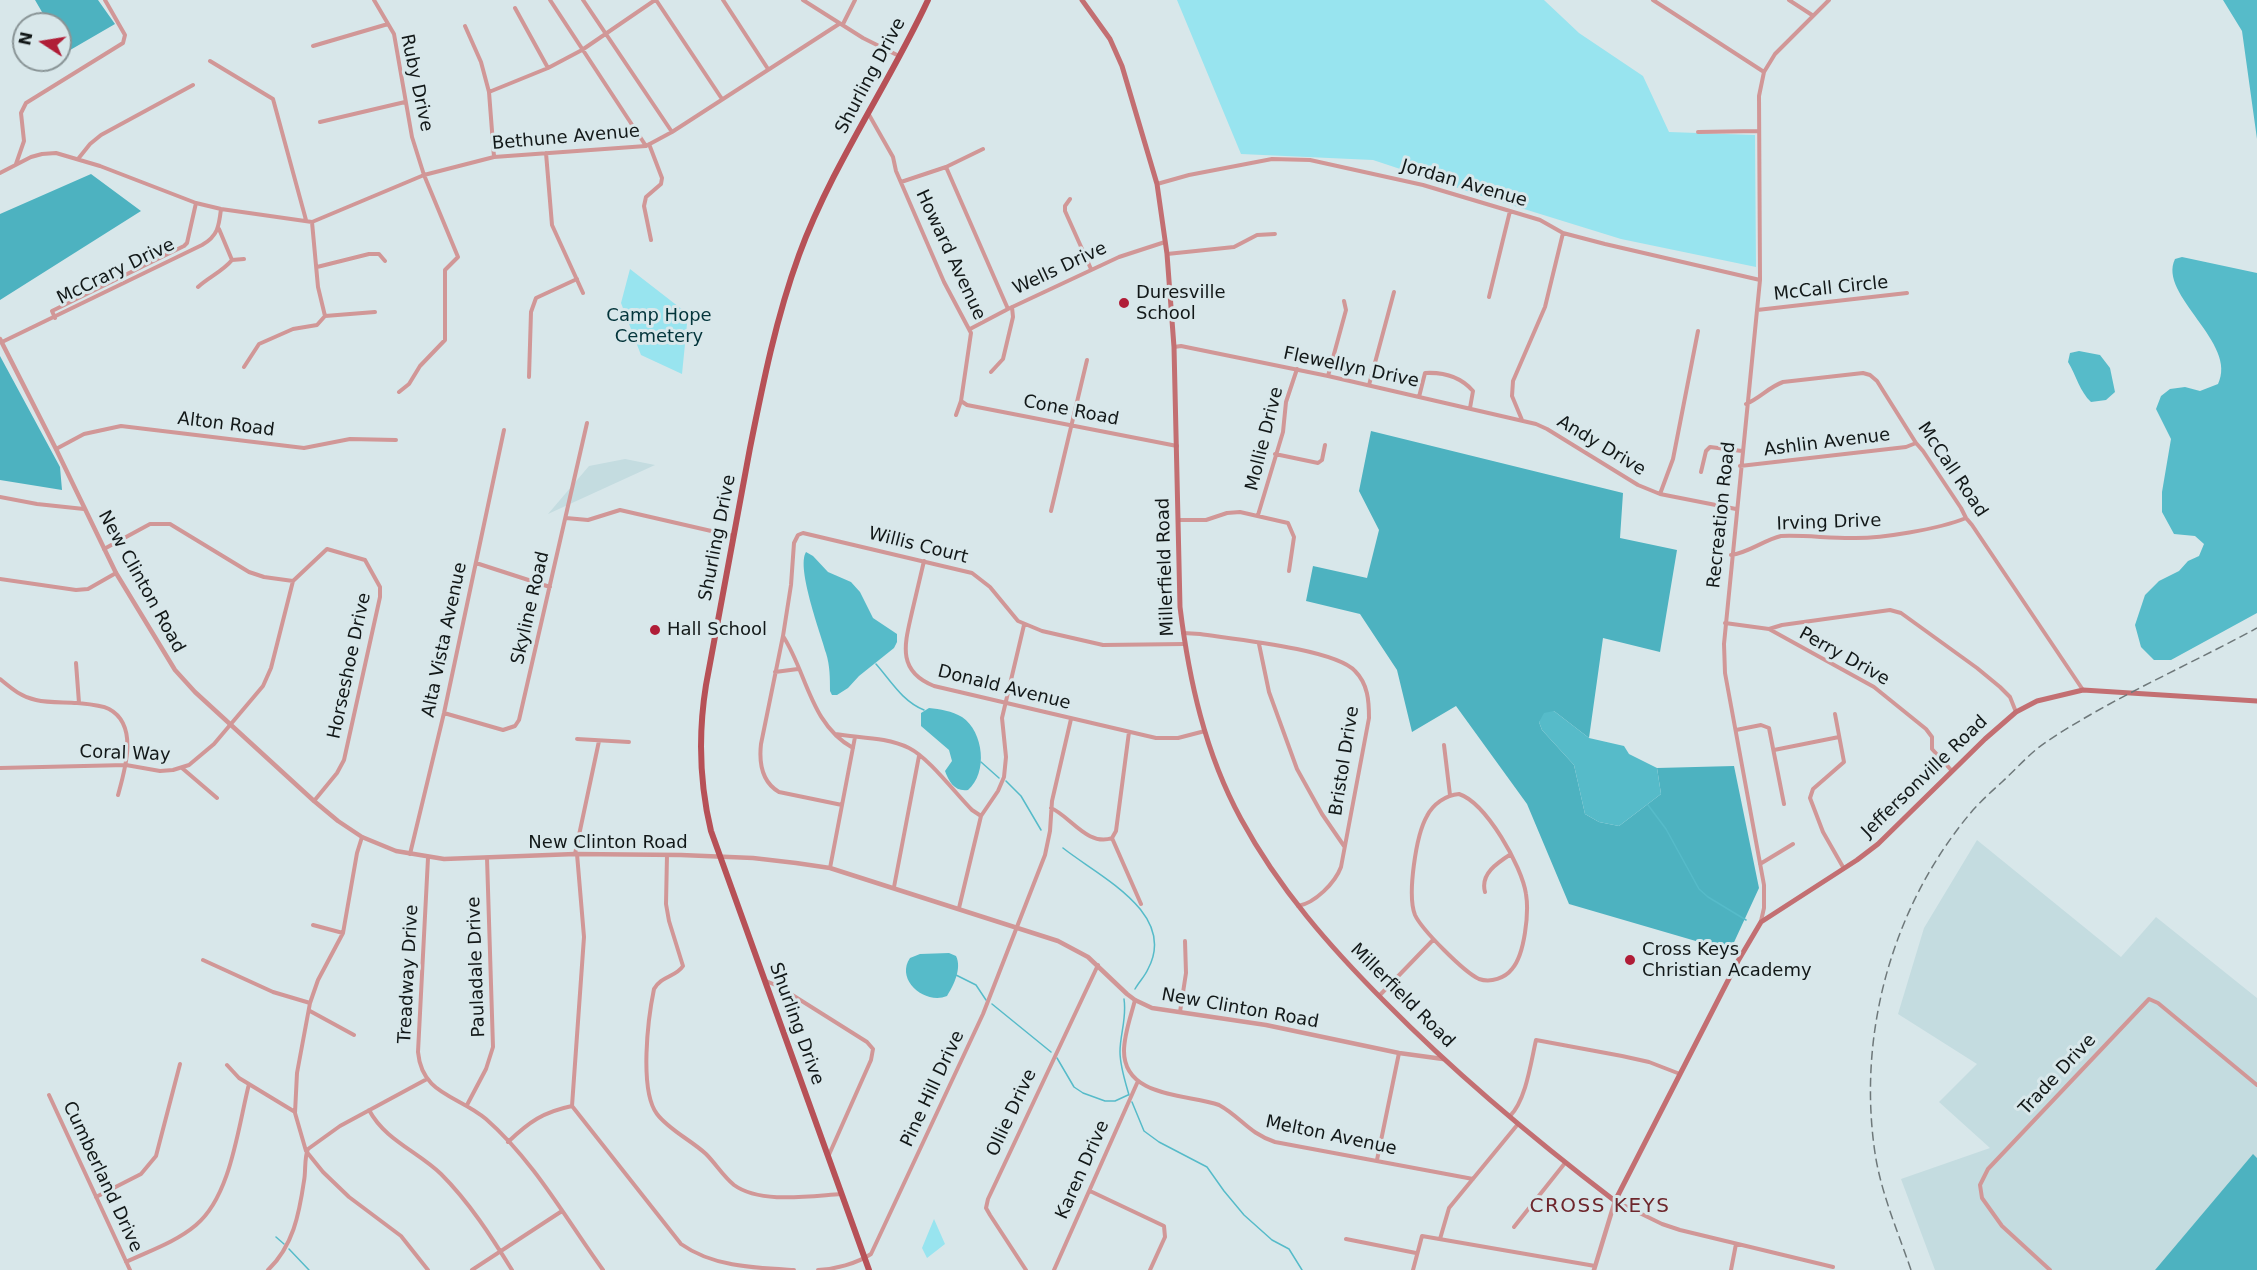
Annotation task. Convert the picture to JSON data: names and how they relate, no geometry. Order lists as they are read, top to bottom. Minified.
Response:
{"streets":{"main road":["Shurling Drive","Millerfield Road","Jeffersonville Road"],"street":["Ruby Drive","Bethune Avenue","Jordan Avenue","Howard Avenue","Wells Drive","McCrary Drive","McCall Circle","Flewellyn Drive","Cone Road","Alton Road","Mollie Drive","Ashlin Avenue","Andy Drive","McCall Road","Recreation Road","Irving Drive","Willis Court","New Clinton Road","Skyline Road","Alta Vista Avenue","Perry Drive","Horseshoe Drive","Donald Avenue","Coral Way","Bristol Drive","Pauladale Drive","Treadway Drive","Trade Drive","Pine Hill Drive","Ollie Drive","Melton Avenue","Karen Drive","Cumberland Drive"]},"crossings":[["Shurling Drive","Howard Avenue"],["Shurling Drive","New Clinton Road"],["Shurling Drive","Pine Hill Drive"],["Ruby Drive","Bethune Avenue"],["Jordan Avenue","Recreation Road"],["Jordan Avenue","Millerfield Road"],["Howard Avenue","Wells Drive"],["Howard Avenue","Cone Road"],["Wells Drive","Millerfield Road"],["McCrary Drive","New Clinton Road"],["McCall Circle","Recreation Road"],["Flewellyn Drive","Mollie Drive"],["Flewellyn Drive","Andy Drive"],["Flewellyn Drive","Millerfield Road"],["Cone Road","Millerfield Road"],["Alton Road","New Clinton Road"],["Ashlin Avenue","McCall Road"],["Ashlin Avenue","Recreation Road"],["Andy Drive","Recreation Road"],["McCall Road","Recreation Road"],["McCall Road","Irving Drive"],["McCall Road","Jeffersonville Road"],["Recreation Road","Irving Drive"],["Recreation Road","Perry Drive"],["Recreation Road","Jeffersonville Road"],["Willis Court","Millerfield Road"],["Willis Court","Donald Avenue"],["Millerfield Road","New Clinton Road"],["Millerfield Road","Donald Avenue"],["Millerfield Road","Bristol Drive"],["Millerfield Road","Jeffersonville Road"],["New Clinton Road","Alta Vista Avenue"],["New Clinton Road","Horseshoe Drive"],["New Clinton Road","Coral Way"],["New Clinton Road","Pauladale Drive"],["New Clinton Road","Treadway Drive"],["New Clinton Road","Pine Hill Drive"],["New Clinton Road","Ollie Drive"],["Skyline Road","Alta Vista Avenue"],["Perry Drive","Jeffersonville Road"],["Donald Avenue","Pine Hill Drive"],["Melton Avenue","Karen Drive"]],"districts":["CROSS KEYS"],"parks":["Camp Hope Cemetery"],"places":["Duresville School","Hall School","Cross Keys Christian Academy"],"north":"left"}
